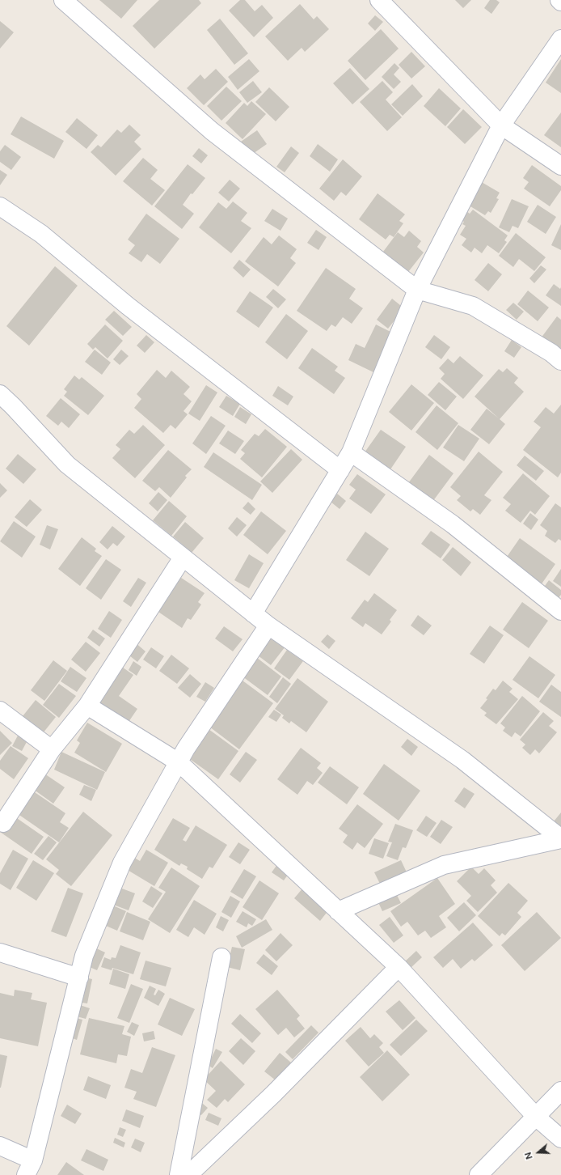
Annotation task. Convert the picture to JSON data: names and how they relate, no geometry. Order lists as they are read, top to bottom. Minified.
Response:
{"north":"left"}
